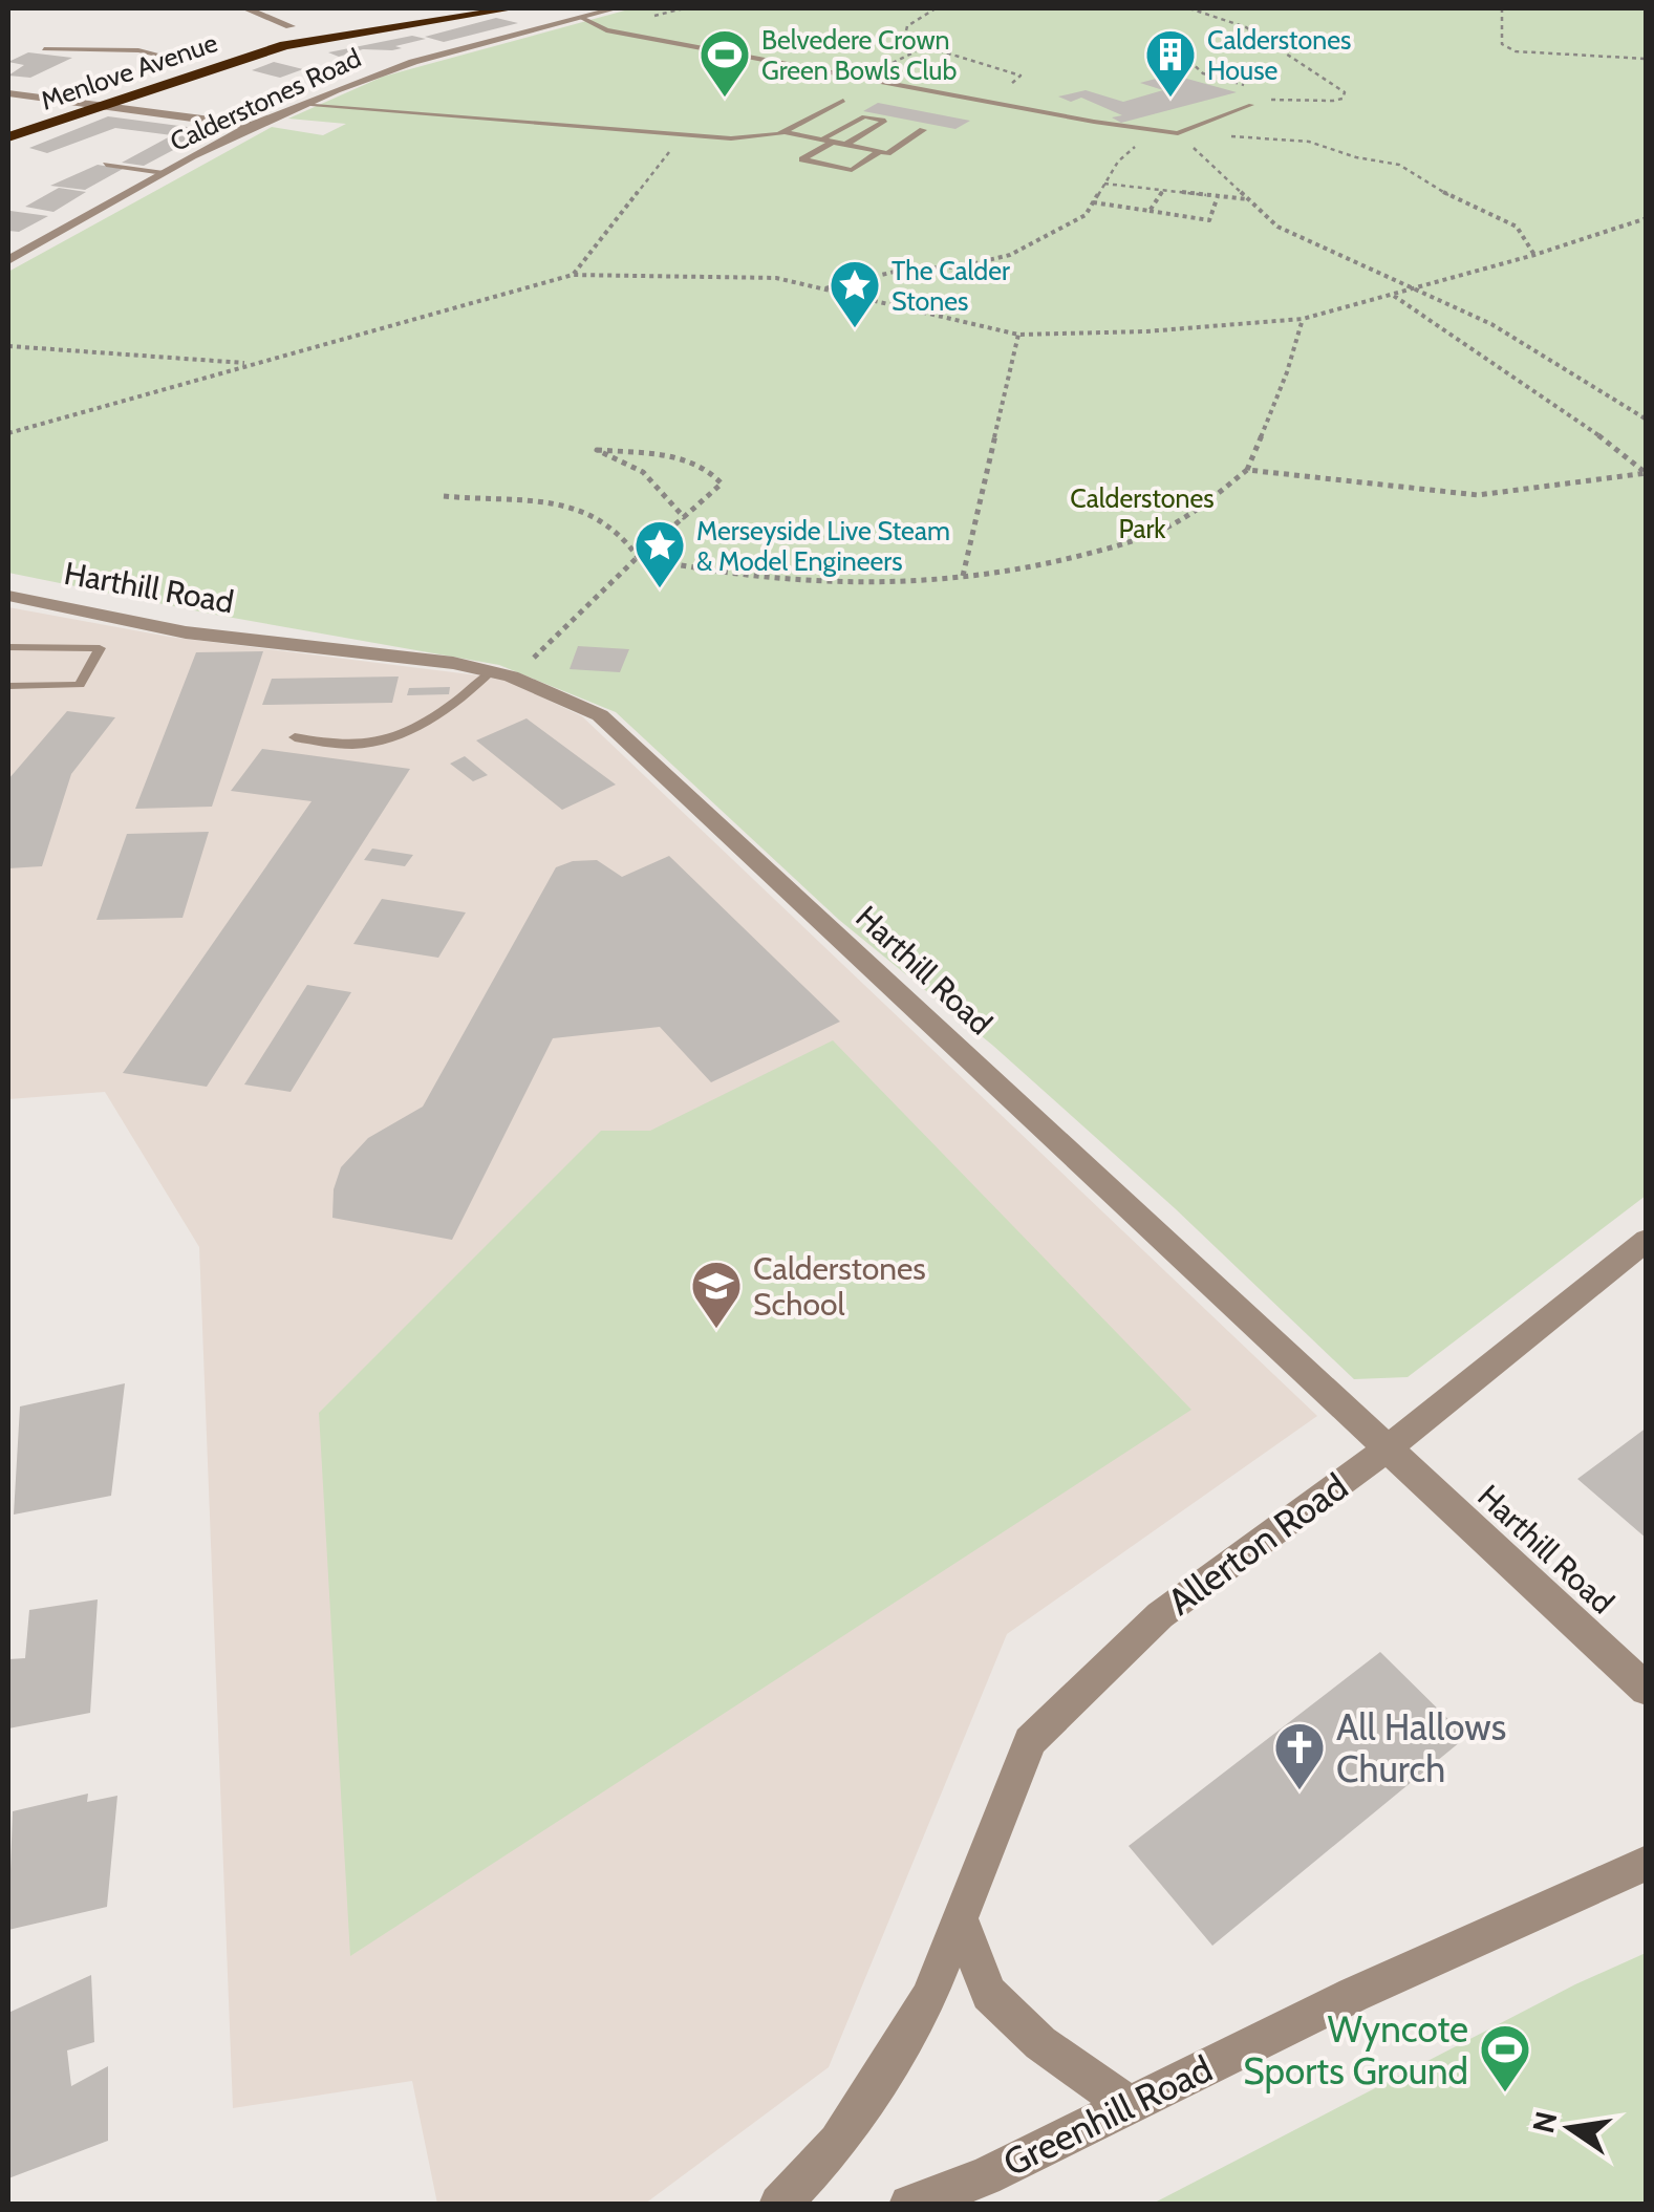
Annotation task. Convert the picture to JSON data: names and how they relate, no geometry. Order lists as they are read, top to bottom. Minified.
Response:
{"streets":{"highway":["Menlove Avenue"],"street":["Calderstones Road","Harthill Road","Allerton Road","Greenhill Road"]},"crossings":[["Harthill Road","Allerton Road"]],"parks":["Calderstones Park"],"places":{"sports":["Belvedere Crown Green Bowls Club","Wyncote Sports Ground"],"building":["Calderstones House"],"place":["The Calder Stones","Merseyside Live Steam & Model Engineers"],"school or university":["Calderstones School"],"church":["All Hallows Church"]},"north":"left"}
